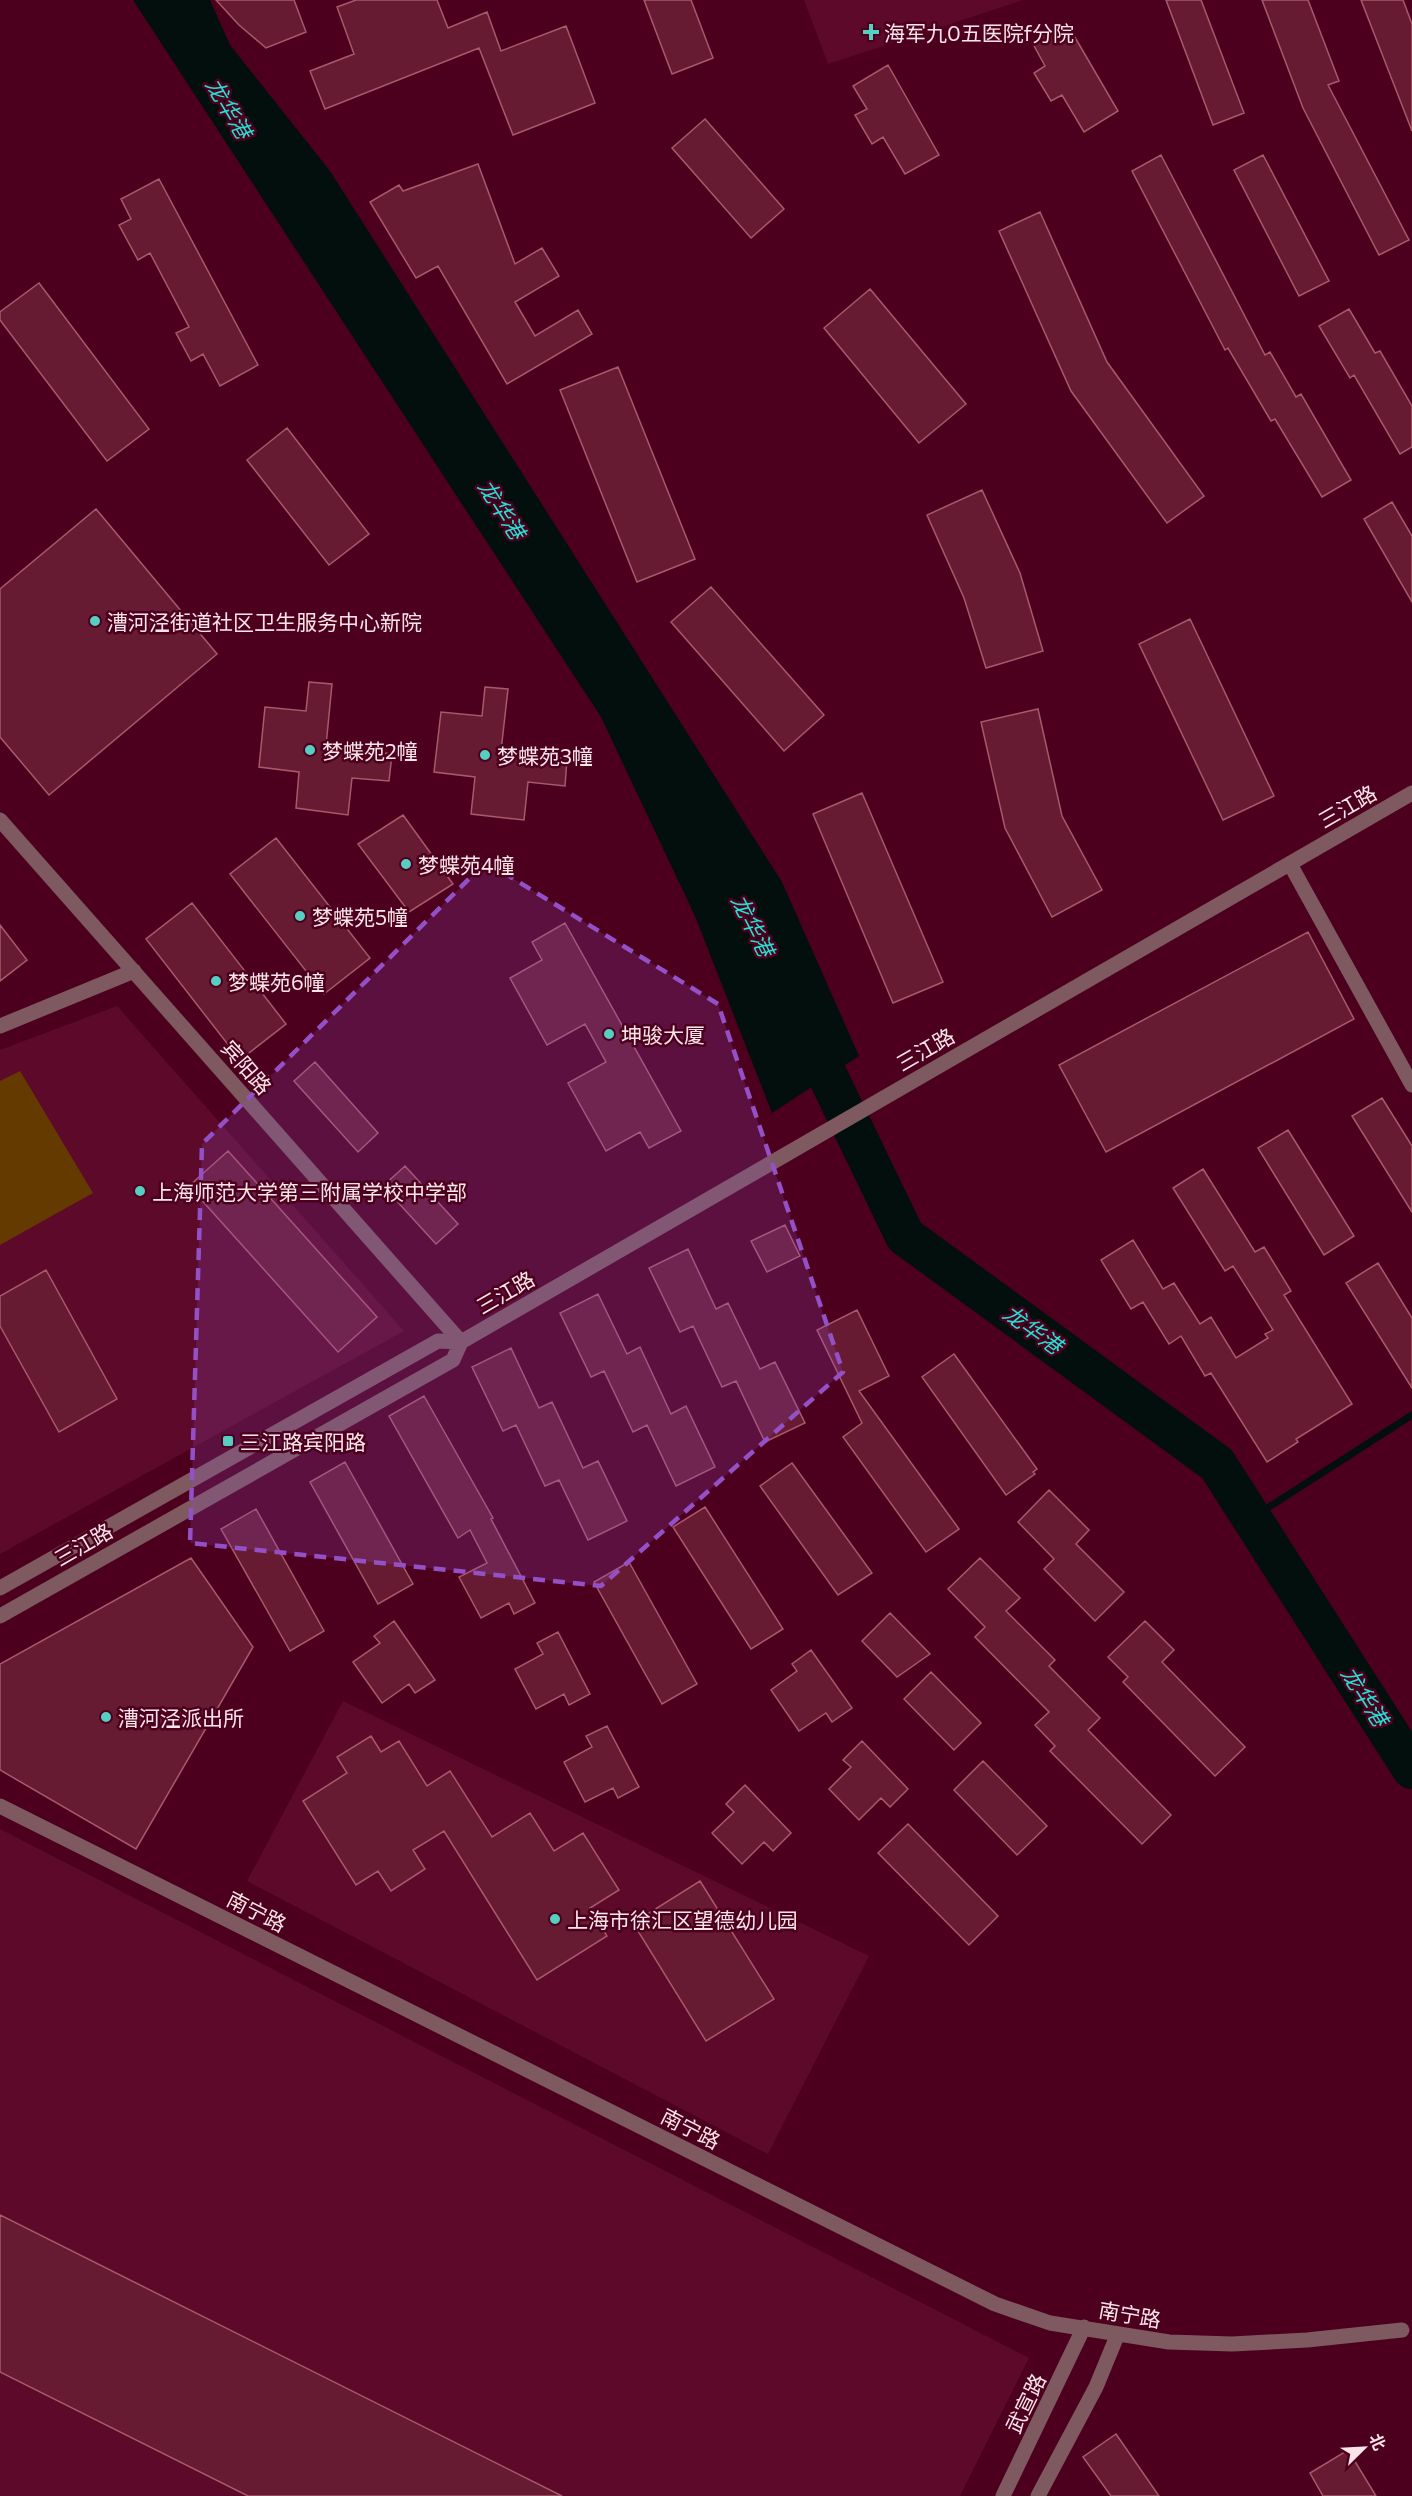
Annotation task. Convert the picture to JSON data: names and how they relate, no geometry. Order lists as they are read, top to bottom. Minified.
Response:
{"streets":{"street":["三江路","宾阳路","南宁路","武宣路"]},"crossings":[["三江路","宾阳路"],["南宁路","武宣路"]],"water":["龙华港"],"places":{"health":["海军九0五医院f分院"],"other":["漕河泾街道社区卫生服务中心新院","梦蝶苑2幢","梦蝶苑3幢","梦蝶苑4幢","梦蝶苑5幢","梦蝶苑6幢","坤骏大厦","上海师范大学第三附属学校中学部","漕河泾派出所","上海市徐汇区望德幼儿园"],"transit":["三江路宾阳路"]},"north":"top right"}
